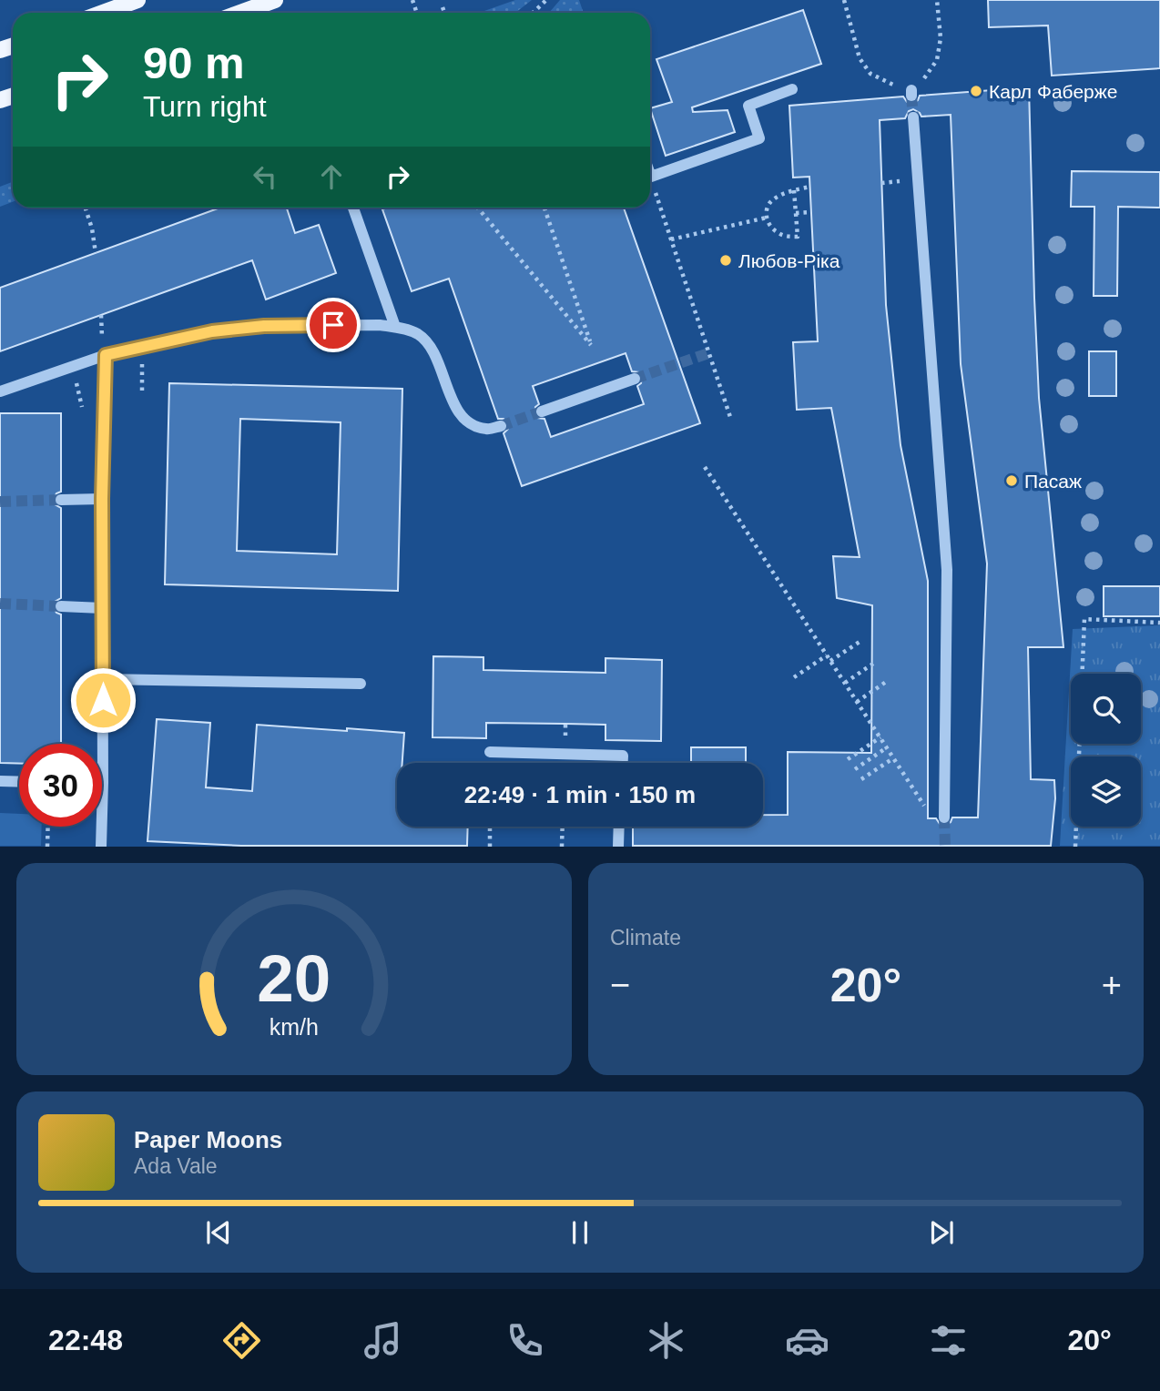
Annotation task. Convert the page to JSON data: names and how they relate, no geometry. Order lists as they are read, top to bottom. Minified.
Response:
{"places":["Карл Фаберже","Любов-Ріка","Пасаж"],"page":{"turn":["90 m","Turn right"],"limit":"30","trip":"22:49 · 1 min · 150 m","tile":"Climate","heat":["−","20°","+"],"song":["Paper Moons","Ada Vale"],"tabs":["22:48","20°"],"gauge":["20","km/h"]}}
